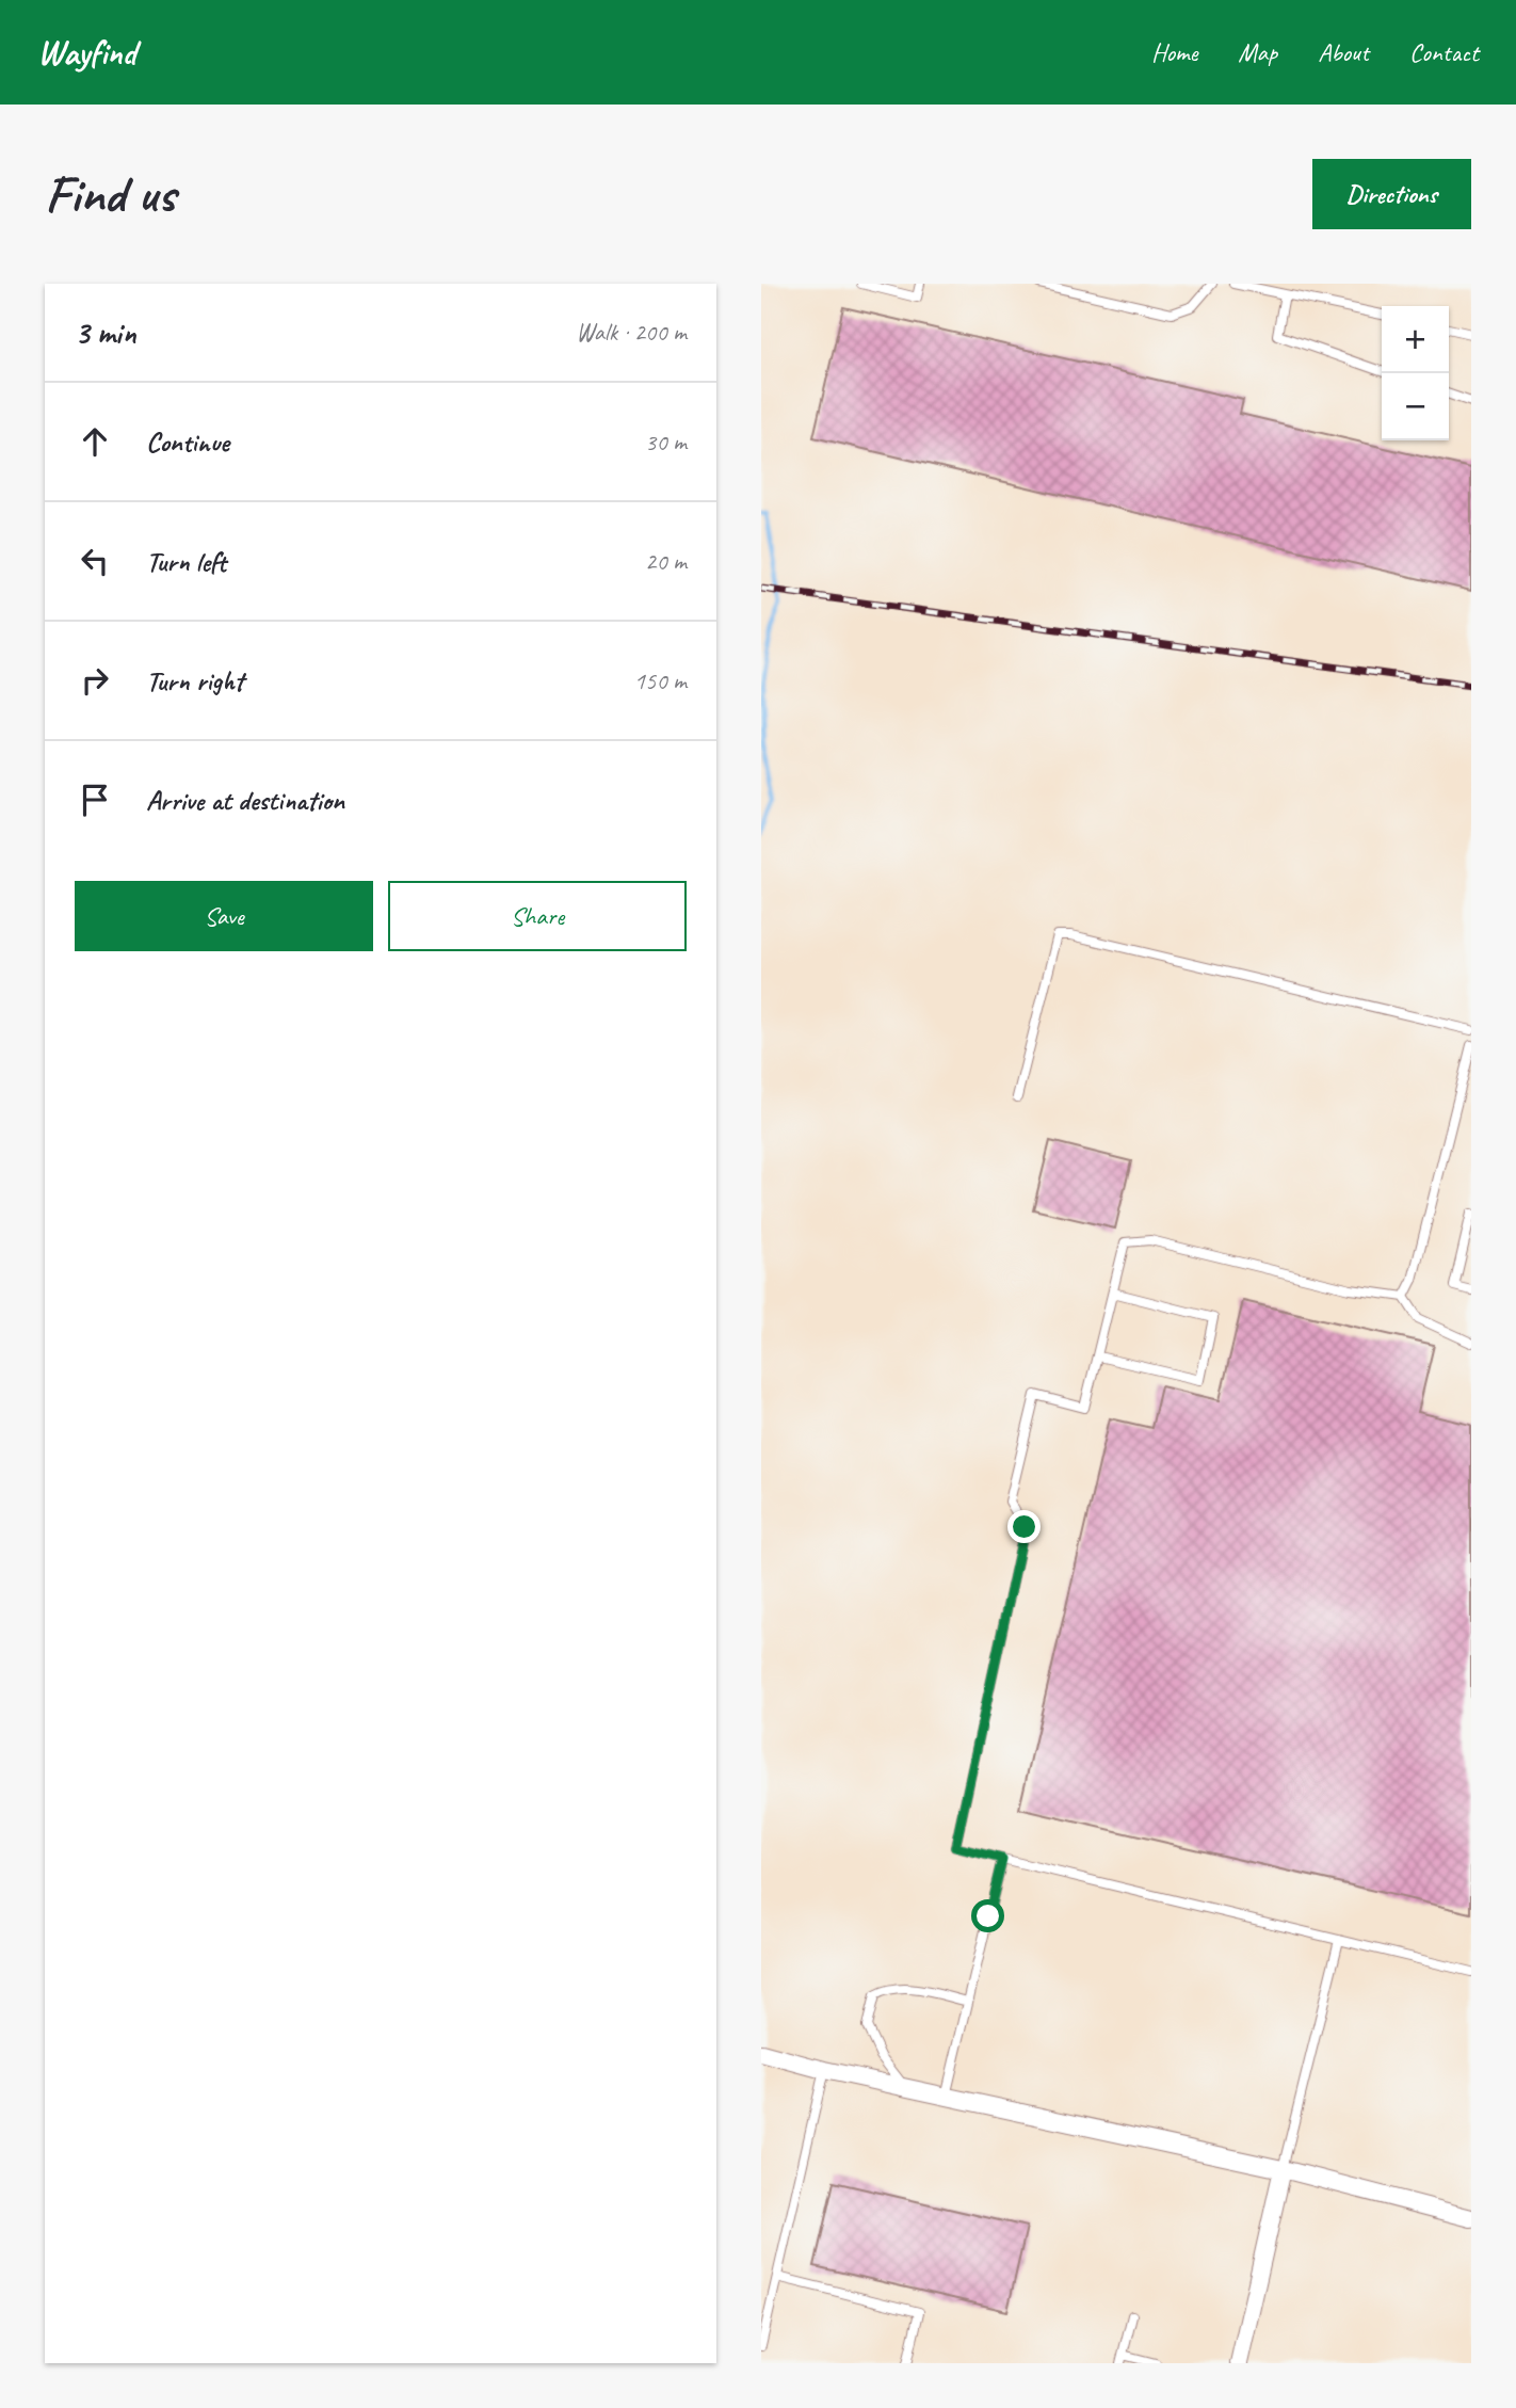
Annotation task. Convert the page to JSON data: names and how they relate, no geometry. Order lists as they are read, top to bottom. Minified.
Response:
{"page":{"header":"Wayfind","nav":["Home","Map","About","Contact"],"buttons":["Directions",["Save","Share"]],"title":"Find us","heading":["3 min","Walk · 200 m"],"map_buttons":["+","−"],"list":[["Continue","30 m"],["Turn left","20 m"],["Turn right","150 m"],"Arrive at destination"]}}
